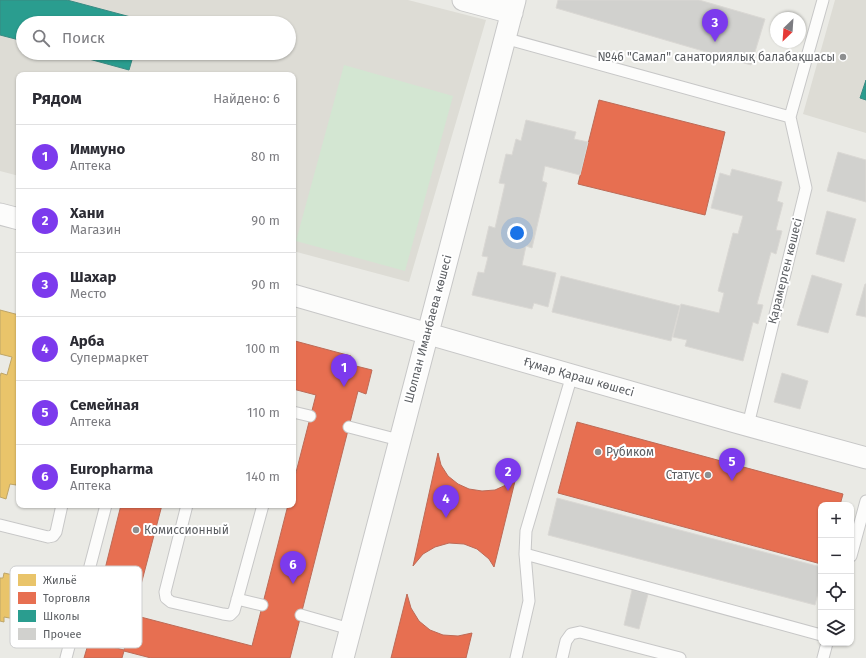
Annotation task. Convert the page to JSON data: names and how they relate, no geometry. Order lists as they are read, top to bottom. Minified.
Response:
{"streets":{"street":["Шолпан Иманбаева көшесі","Ғұмар Қараш көшесі"],"lane":["Қарамерген көшесі"]},"crossings":[["Қарамерген көшесі","Ғұмар Қараш көшесі"],["Шолпан Иманбаева көшесі","Ғұмар Қараш көшесі"]],"places":["№46 \"Самал\" санаториялық балабақшасы","Рубиком","Статус","Комиссионный"],"legend":["Жильё","Торговля","Школы","Прочее"],"north":"bottom left","page":{"pins":["3","1","5","2","4","6"],"search":"Поиск","heading":["Рядом","Найдено: 6"],"list":[{"mark":"1","name":"Иммуно","note":"Аптека","value":"80 m"},{"mark":"2","name":"Хани","note":"Магазин","value":"90 m"},{"mark":"3","name":"Шахар","note":"Место","value":"90 m"},{"mark":"4","name":"Арба","note":"Супермаркет","value":"100 m"},{"mark":"5","name":"Семейная","note":"Аптека","value":"110 m"},{"mark":"6","name":"Europharma","note":"Аптека","value":"140 m"}],"map_buttons":["+","−"]}}
